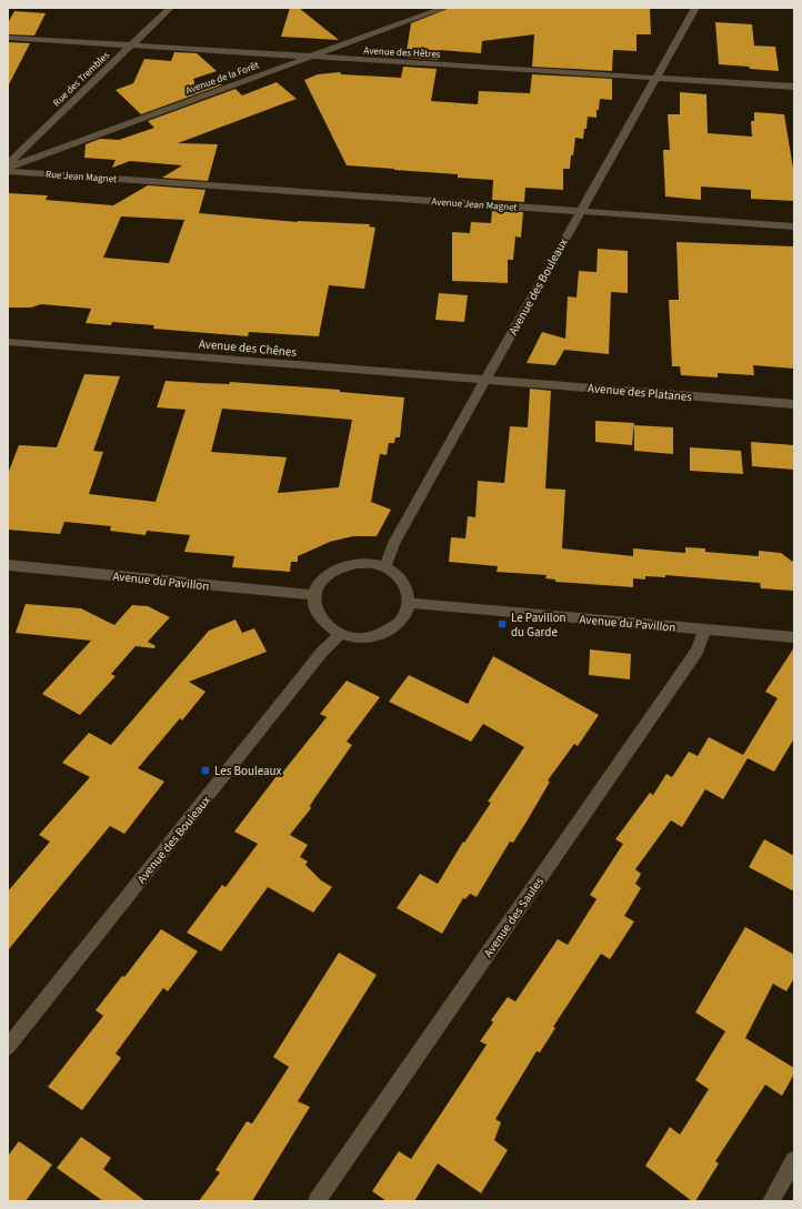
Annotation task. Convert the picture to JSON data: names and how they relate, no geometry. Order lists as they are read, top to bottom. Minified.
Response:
{"streets":{"street":["Avenue des Hêtres","Avenue de la Forêt","Rue des Trembles","Rue Jean Magnet","Avenue Jean Magnet","Avenue des Bouleaux","Avenue des Chênes","Avenue des Platanes","Avenue du Pavillon","Avenue des Saules"]},"crossings":[["Avenue des Hêtres","Avenue de la Forêt"],["Avenue des Hêtres","Rue des Trembles"],["Avenue des Hêtres","Avenue des Bouleaux"],["Avenue de la Forêt","Rue Jean Magnet"],["Rue Jean Magnet","Avenue Jean Magnet"],["Avenue Jean Magnet","Avenue des Bouleaux"],["Avenue des Bouleaux","Avenue des Chênes"],["Avenue des Bouleaux","Avenue des Platanes"],["Avenue des Bouleaux","Avenue du Pavillon"],["Avenue des Chênes","Avenue des Platanes"],["Avenue du Pavillon","Avenue des Saules"]],"places":{"transit":["Le Pavillon du Garde","Les Bouleaux"]}}
